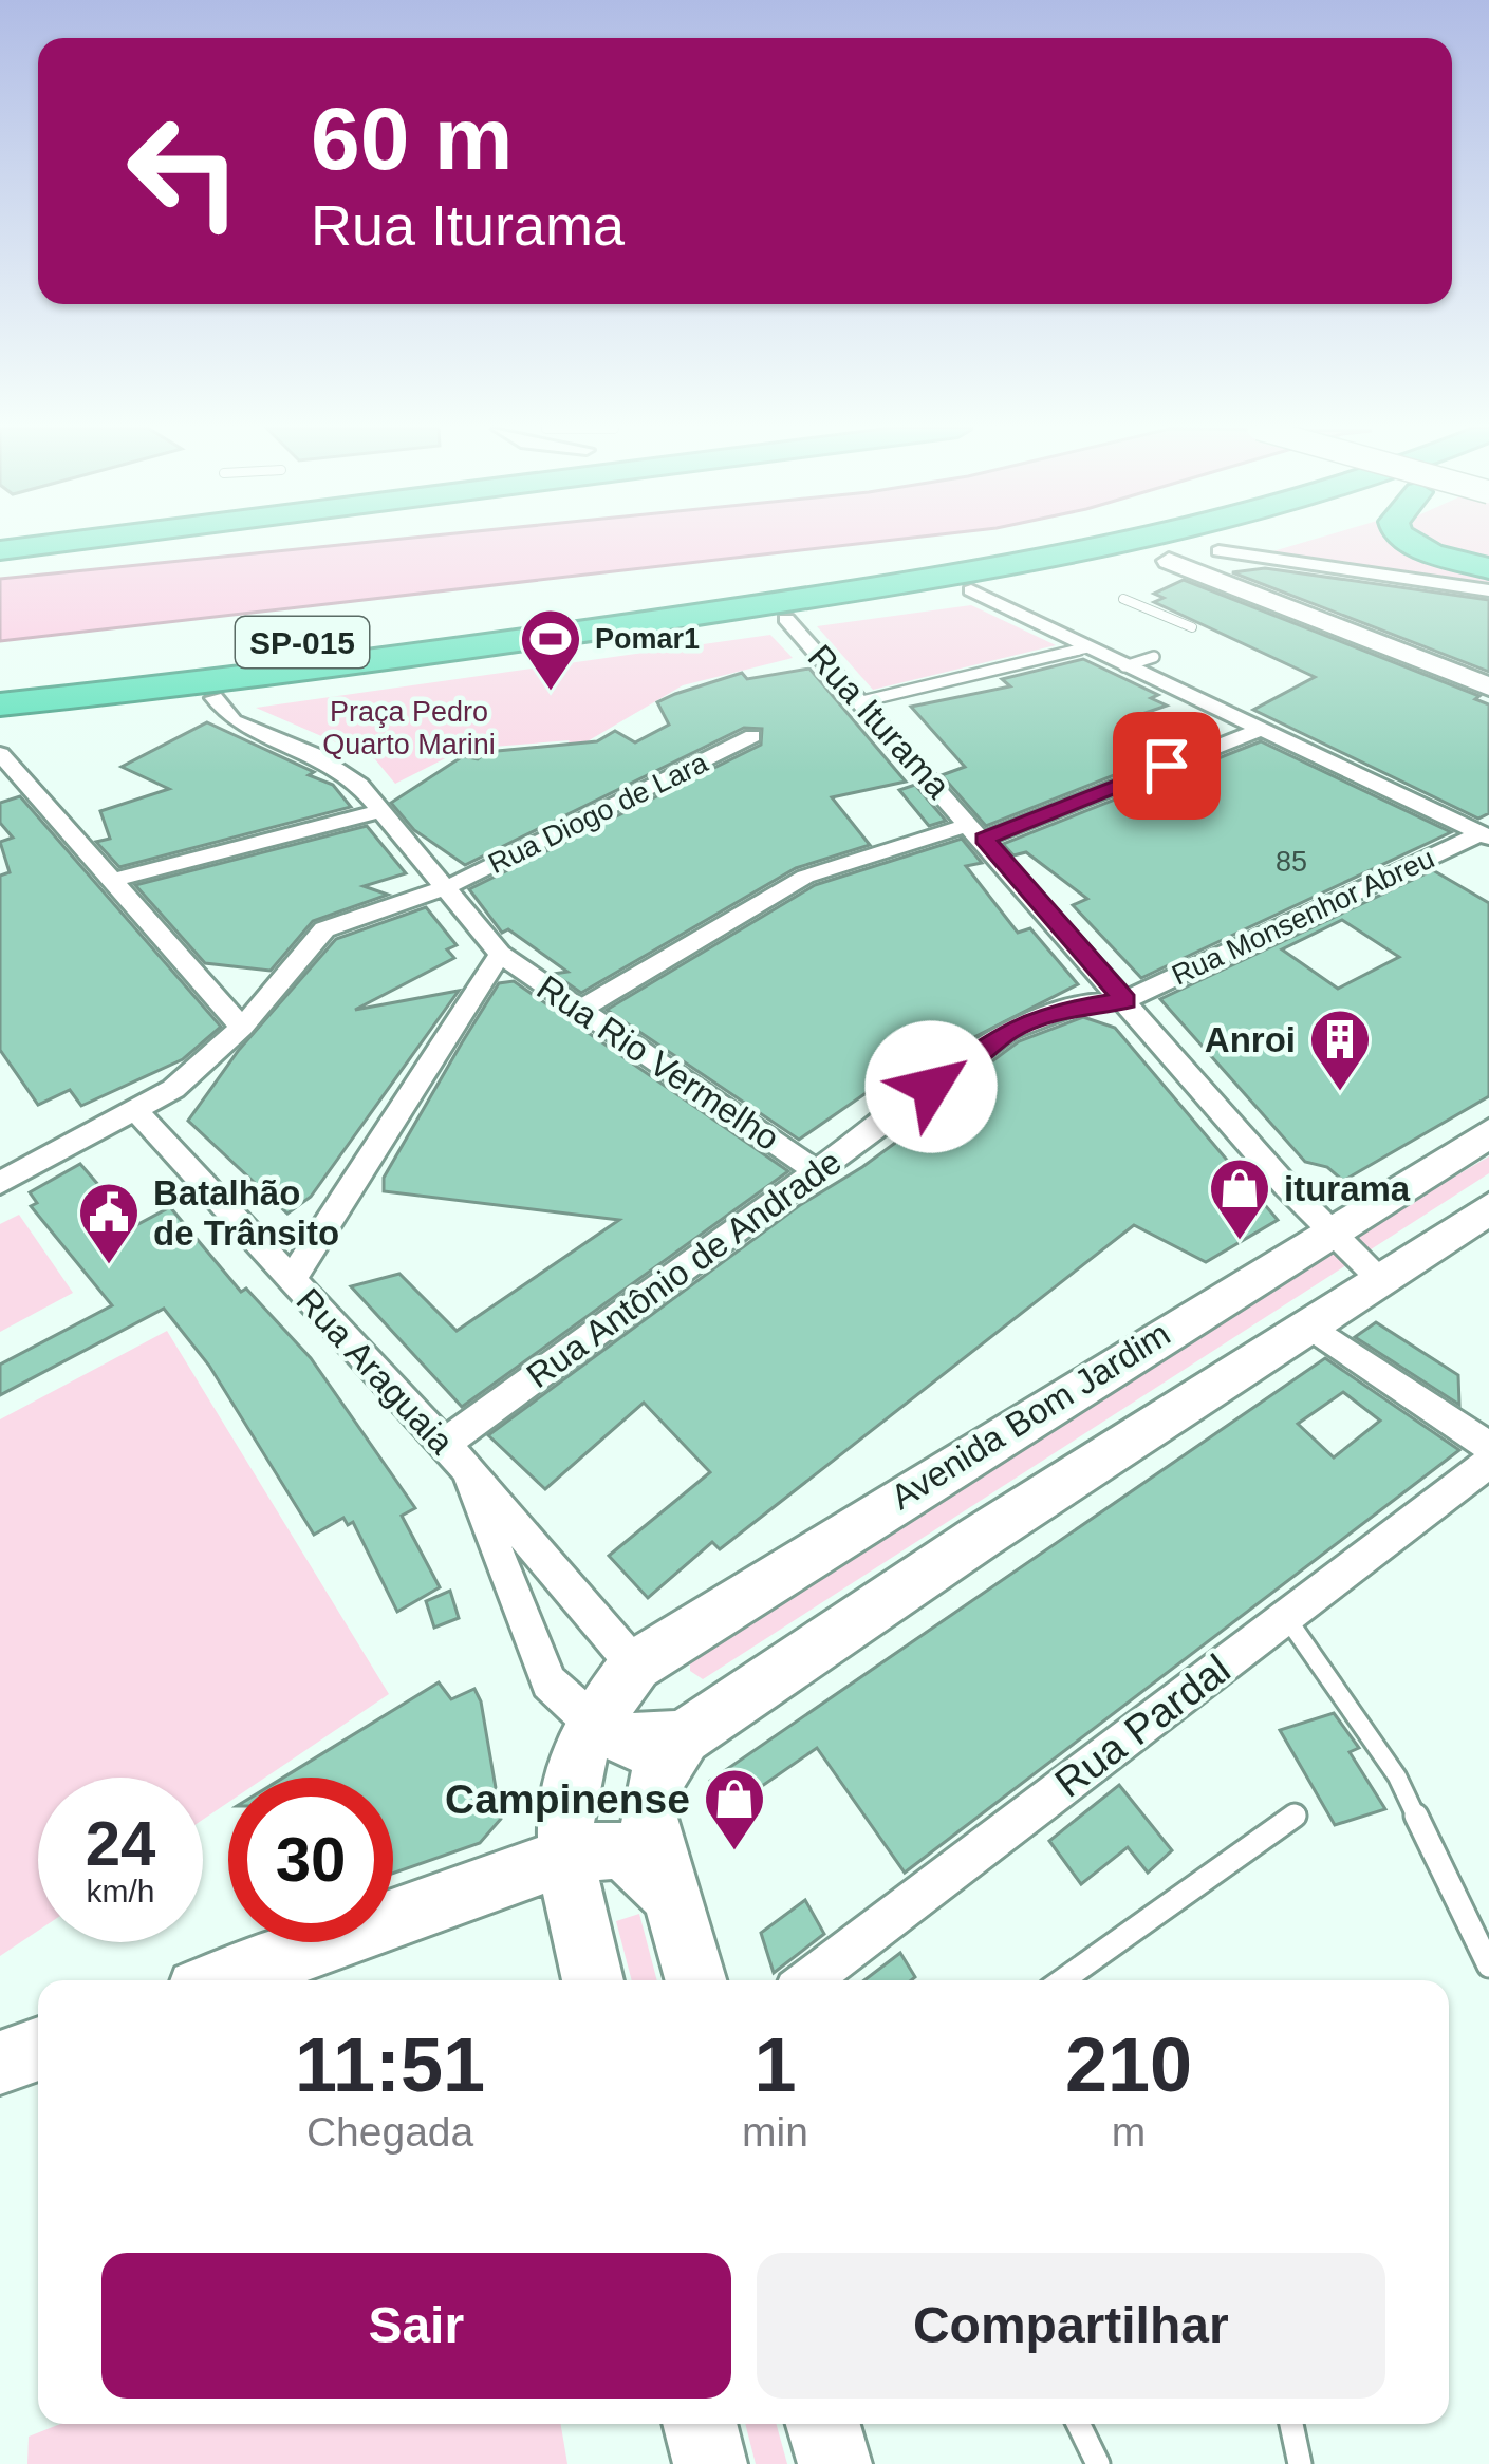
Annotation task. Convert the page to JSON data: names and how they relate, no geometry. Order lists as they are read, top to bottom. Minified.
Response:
{"streets":{"highway":["SP-015"],"main road":["Avenida Bom Jardim"],"street":["Rua Iturama","Rua Diogo de Lara","Rua Monsenhor Abreu","Rua Rio Vermelho","Rua Antônio de Andrade","Rua Araguaia","Rua Pardal"]},"crossings":[["Rua Iturama","Rua Monsenhor Abreu"],["Rua Iturama","Rua Antônio de Andrade"],["Rua Iturama","Avenida Bom Jardim"],["Rua Diogo de Lara","Rua Rio Vermelho"],["Rua Diogo de Lara","Rua Araguaia"],["Rua Monsenhor Abreu","Rua Antônio de Andrade"],["Rua Rio Vermelho","Rua Antônio de Andrade"],["Rua Antônio de Andrade","Rua Araguaia"],["Rua Araguaia","Avenida Bom Jardim"]],"parks":["Praça Pedro Quarto Marini"],"places":{"sports":["Pomar1"],"building":["Anroi"],"shop":["iturama","Campinense"],"public building":["Batalhão de Trânsito"]},"house_numbers":["85"],"page":{"turn":["60 m","Rua Iturama"],"speed":"24 km/h","limit":"30","eta":["11:51","Chegada","1","min","210","m"],"buttons":["Sair","Compartilhar"]}}
